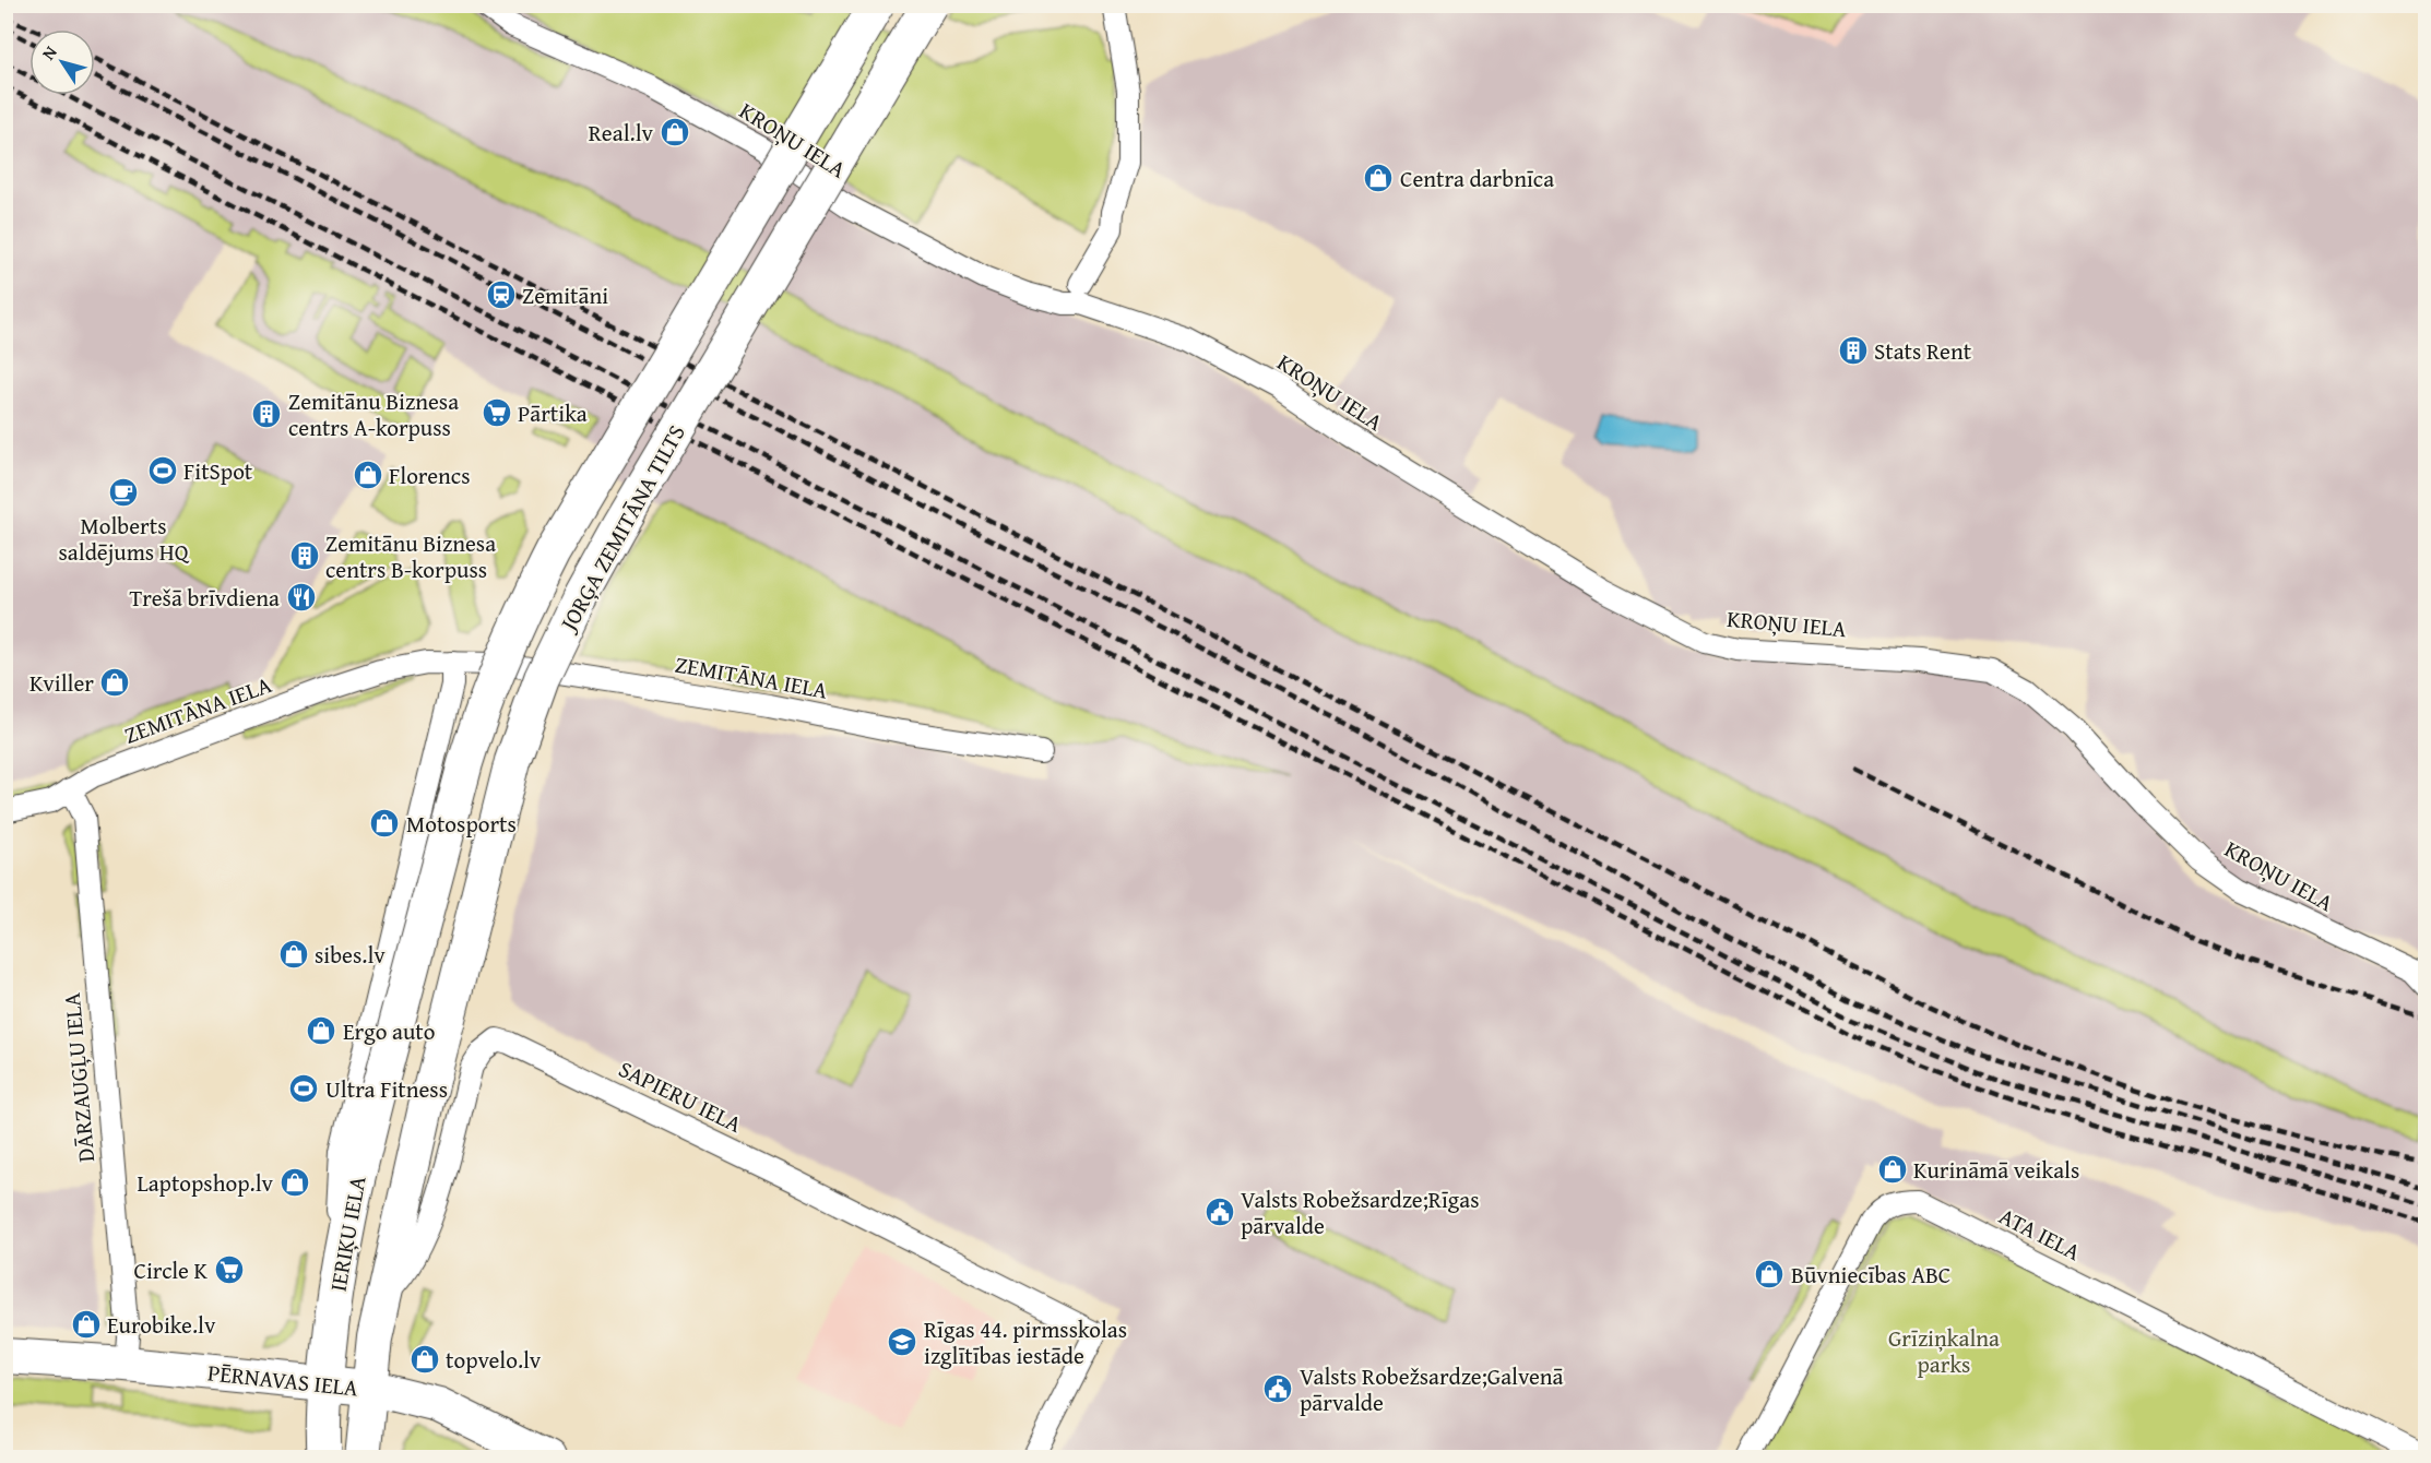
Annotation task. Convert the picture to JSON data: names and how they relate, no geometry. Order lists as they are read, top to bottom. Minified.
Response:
{"streets":{"main road":["JORĢA ZEMITĀNA TILTS","IERIĶU IELA","PĒRNAVAS IELA"],"street":["KROŅU IELA","ZEMITĀNA IELA","DĀRZAUGĻU IELA","SAPIERU IELA","ATA IELA"]},"crossings":[["JORĢA ZEMITĀNA TILTS","IERIĶU IELA"],["ZEMITĀNA IELA","DĀRZAUGĻU IELA"],["DĀRZAUGĻU IELA","PĒRNAVAS IELA"],["SAPIERU IELA","IERIĶU IELA"],["IERIĶU IELA","PĒRNAVAS IELA"]],"parks":["Grīziņkalna parks"],"places":{"shop":["Real.lv","Centra darbnīca","Florencs","Kviller","Motosports","sibes.lv","Ergo auto","Kurināmā veikals","Laptopshop.lv","Būvniecības ABC","Eurobike.lv","topvelo.lv"],"station":["Zemitāni"],"building":["Stats Rent","Zemitānu Biznesa centrs A-korpuss","Zemitānu Biznesa centrs B-korpuss"],"supermarket":["Pārtika","Circle K"],"sports":["FitSpot","Ultra Fitness"],"cafe":["Molberts saldējums HQ"],"restaurant":["Trešā brīvdiena"],"public building":["Valsts Robežsardze;Rīgas pārvalde","Valsts Robežsardze;Galvenā pārvalde"],"school or university":["Rīgas 44. pirmsskolas izglītības iestāde"]},"north":"top left"}
